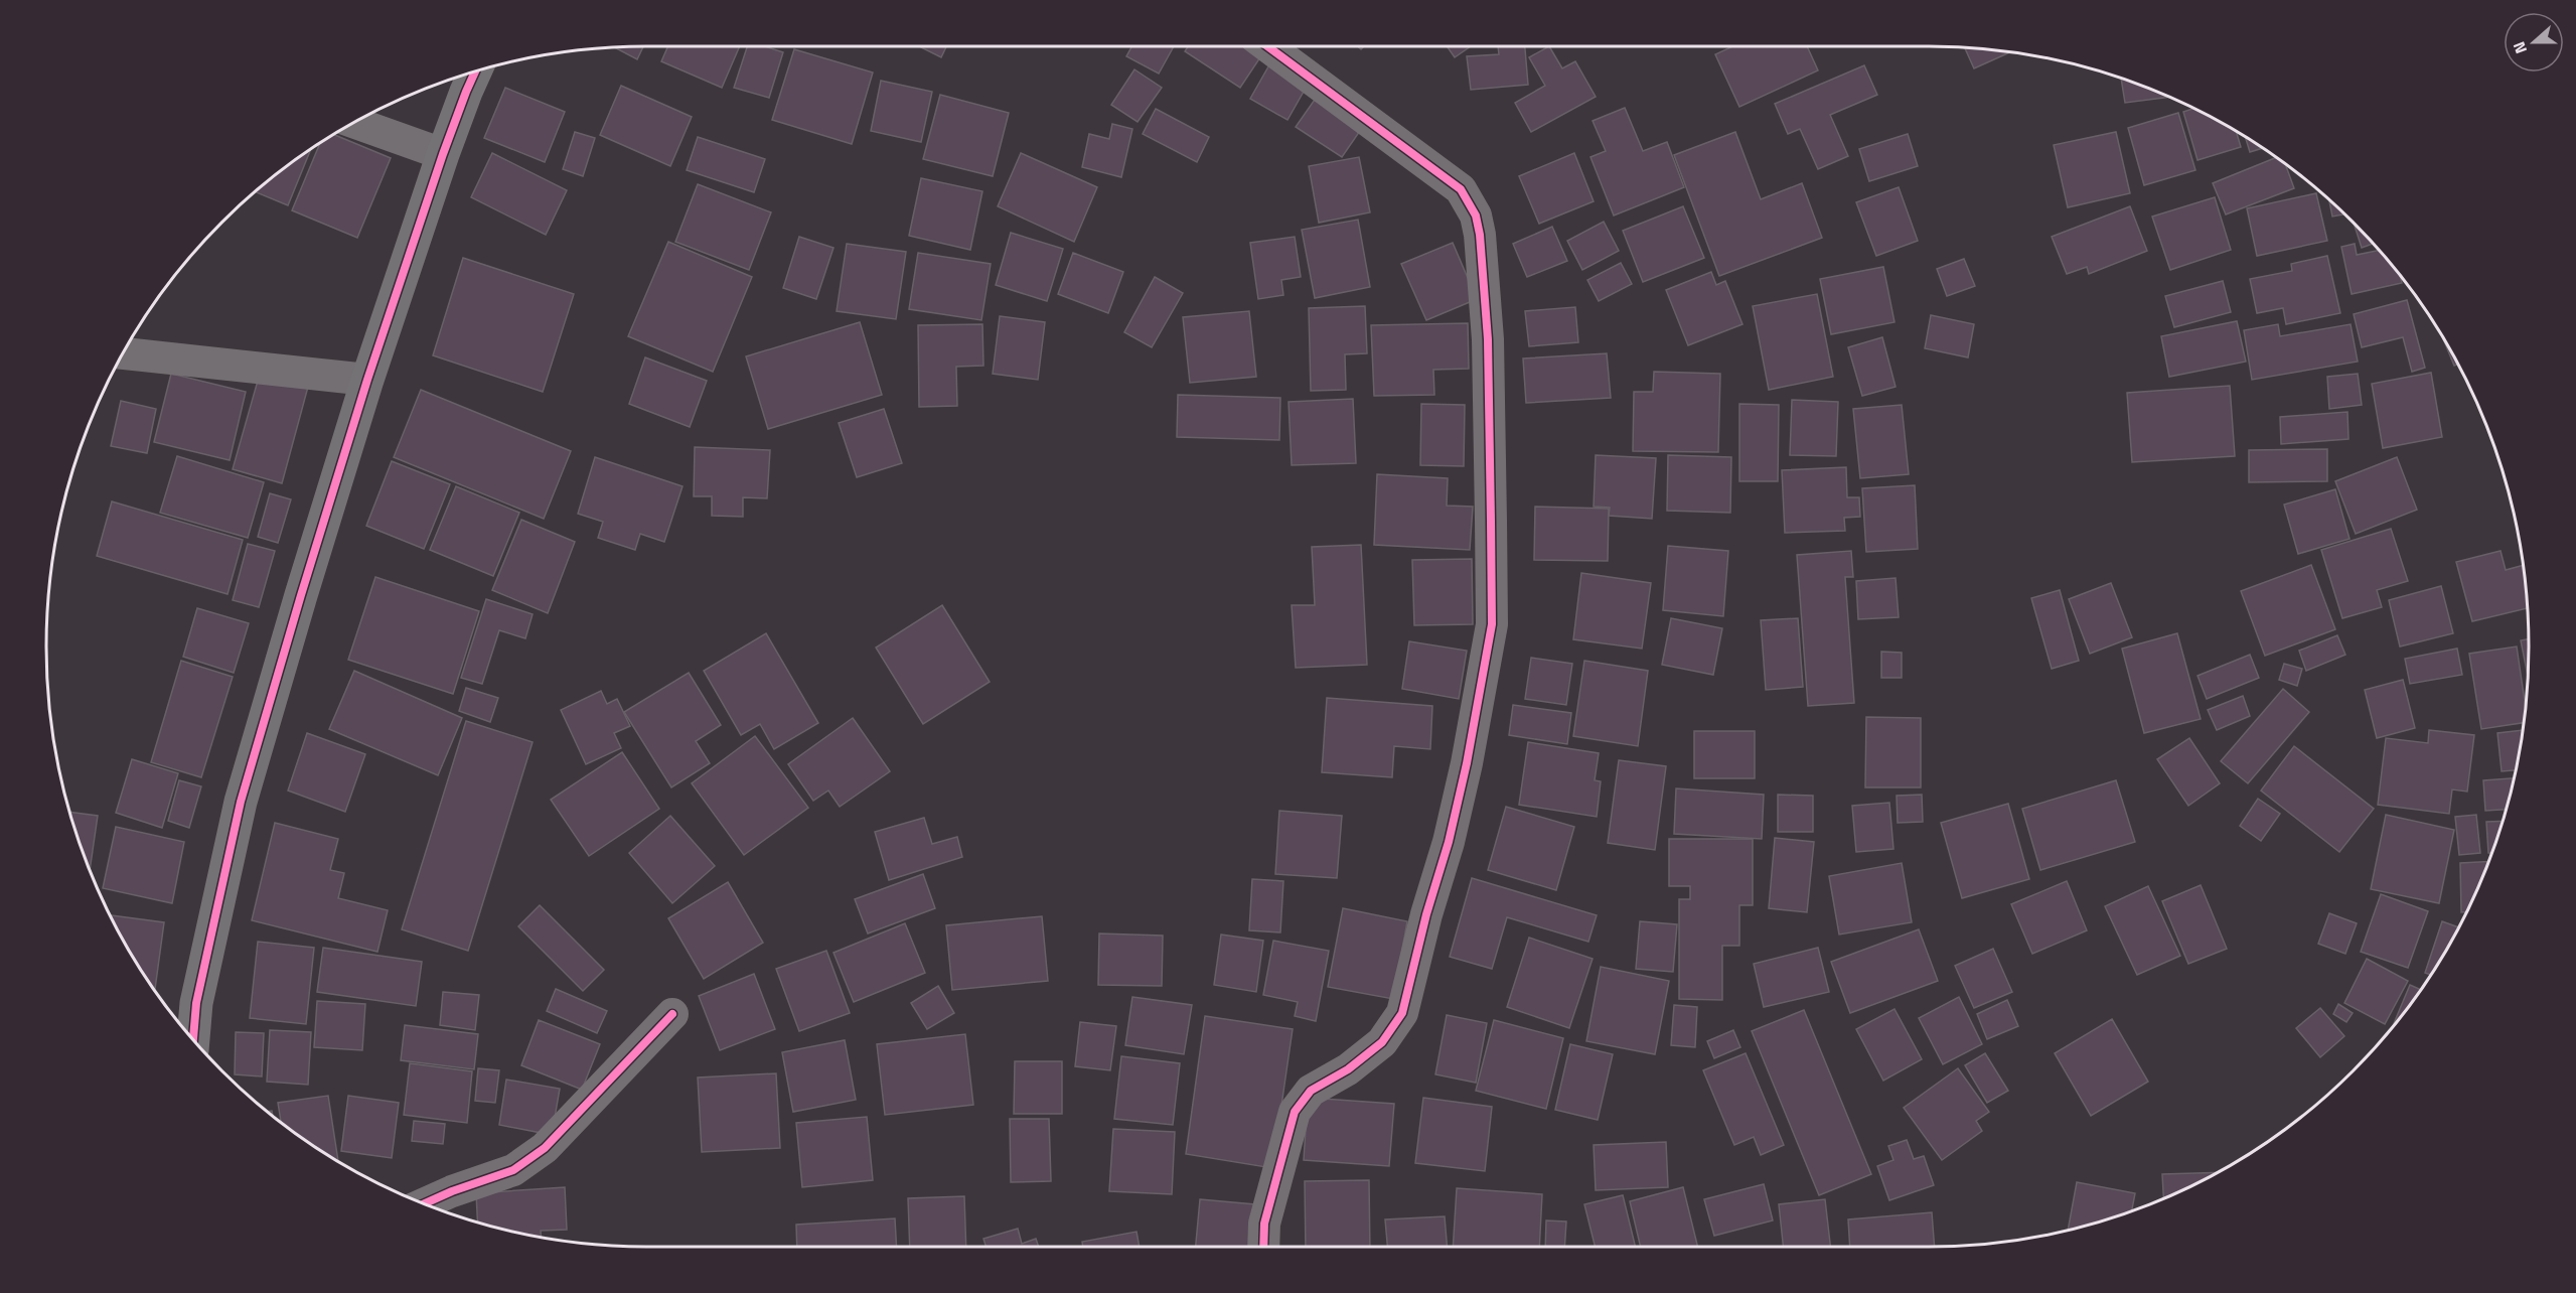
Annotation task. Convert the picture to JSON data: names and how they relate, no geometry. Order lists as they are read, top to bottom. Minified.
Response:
{"north":"left"}
